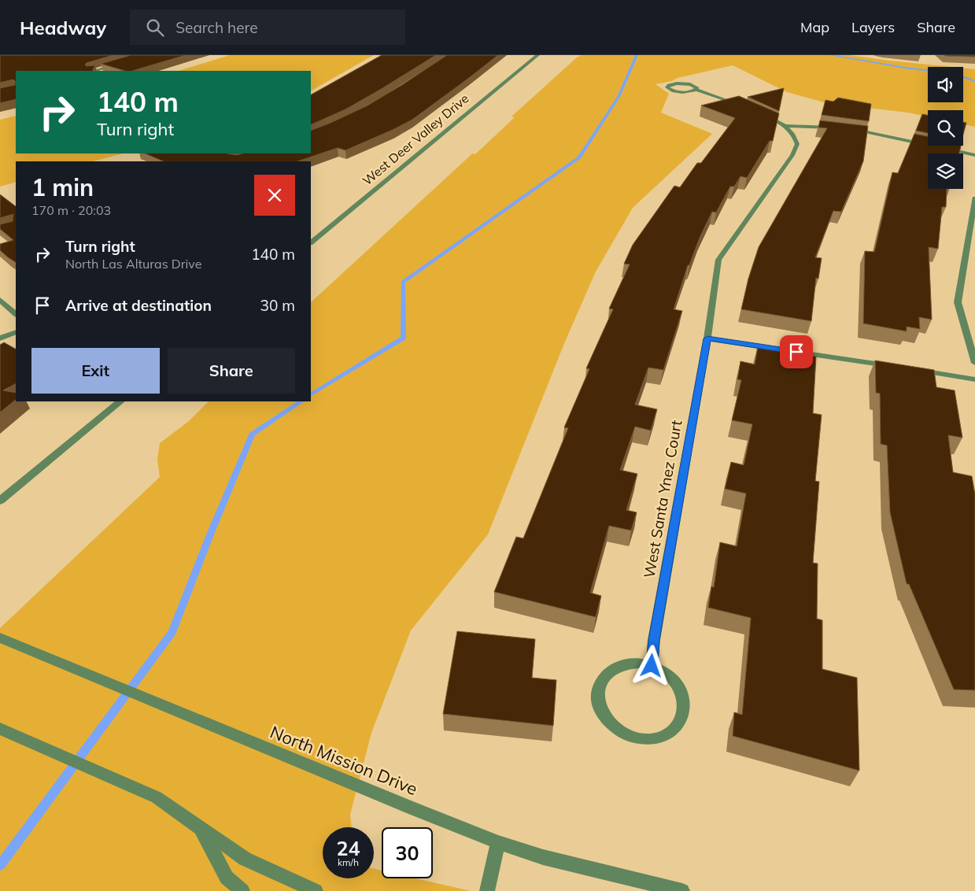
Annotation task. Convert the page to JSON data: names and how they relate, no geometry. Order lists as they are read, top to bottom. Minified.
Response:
{"streets":{"street":["West Deer Valley Drive","West Santa Ynez Court","North Mission Drive"]},"page":{"header":"Headway","search":"Search here","nav":["Map","Layers","Share"],"turn":["140 m","Turn right"],"heading":["1 min","170 m · 20:03"],"list":[{"name":"Turn right","note":"North Las Alturas Drive","value":"140 m"},{"name":"Arrive at destination","value":"30 m"}],"buttons":["Exit","Share"],"speed":"24 km/h","limit":"30"}}
